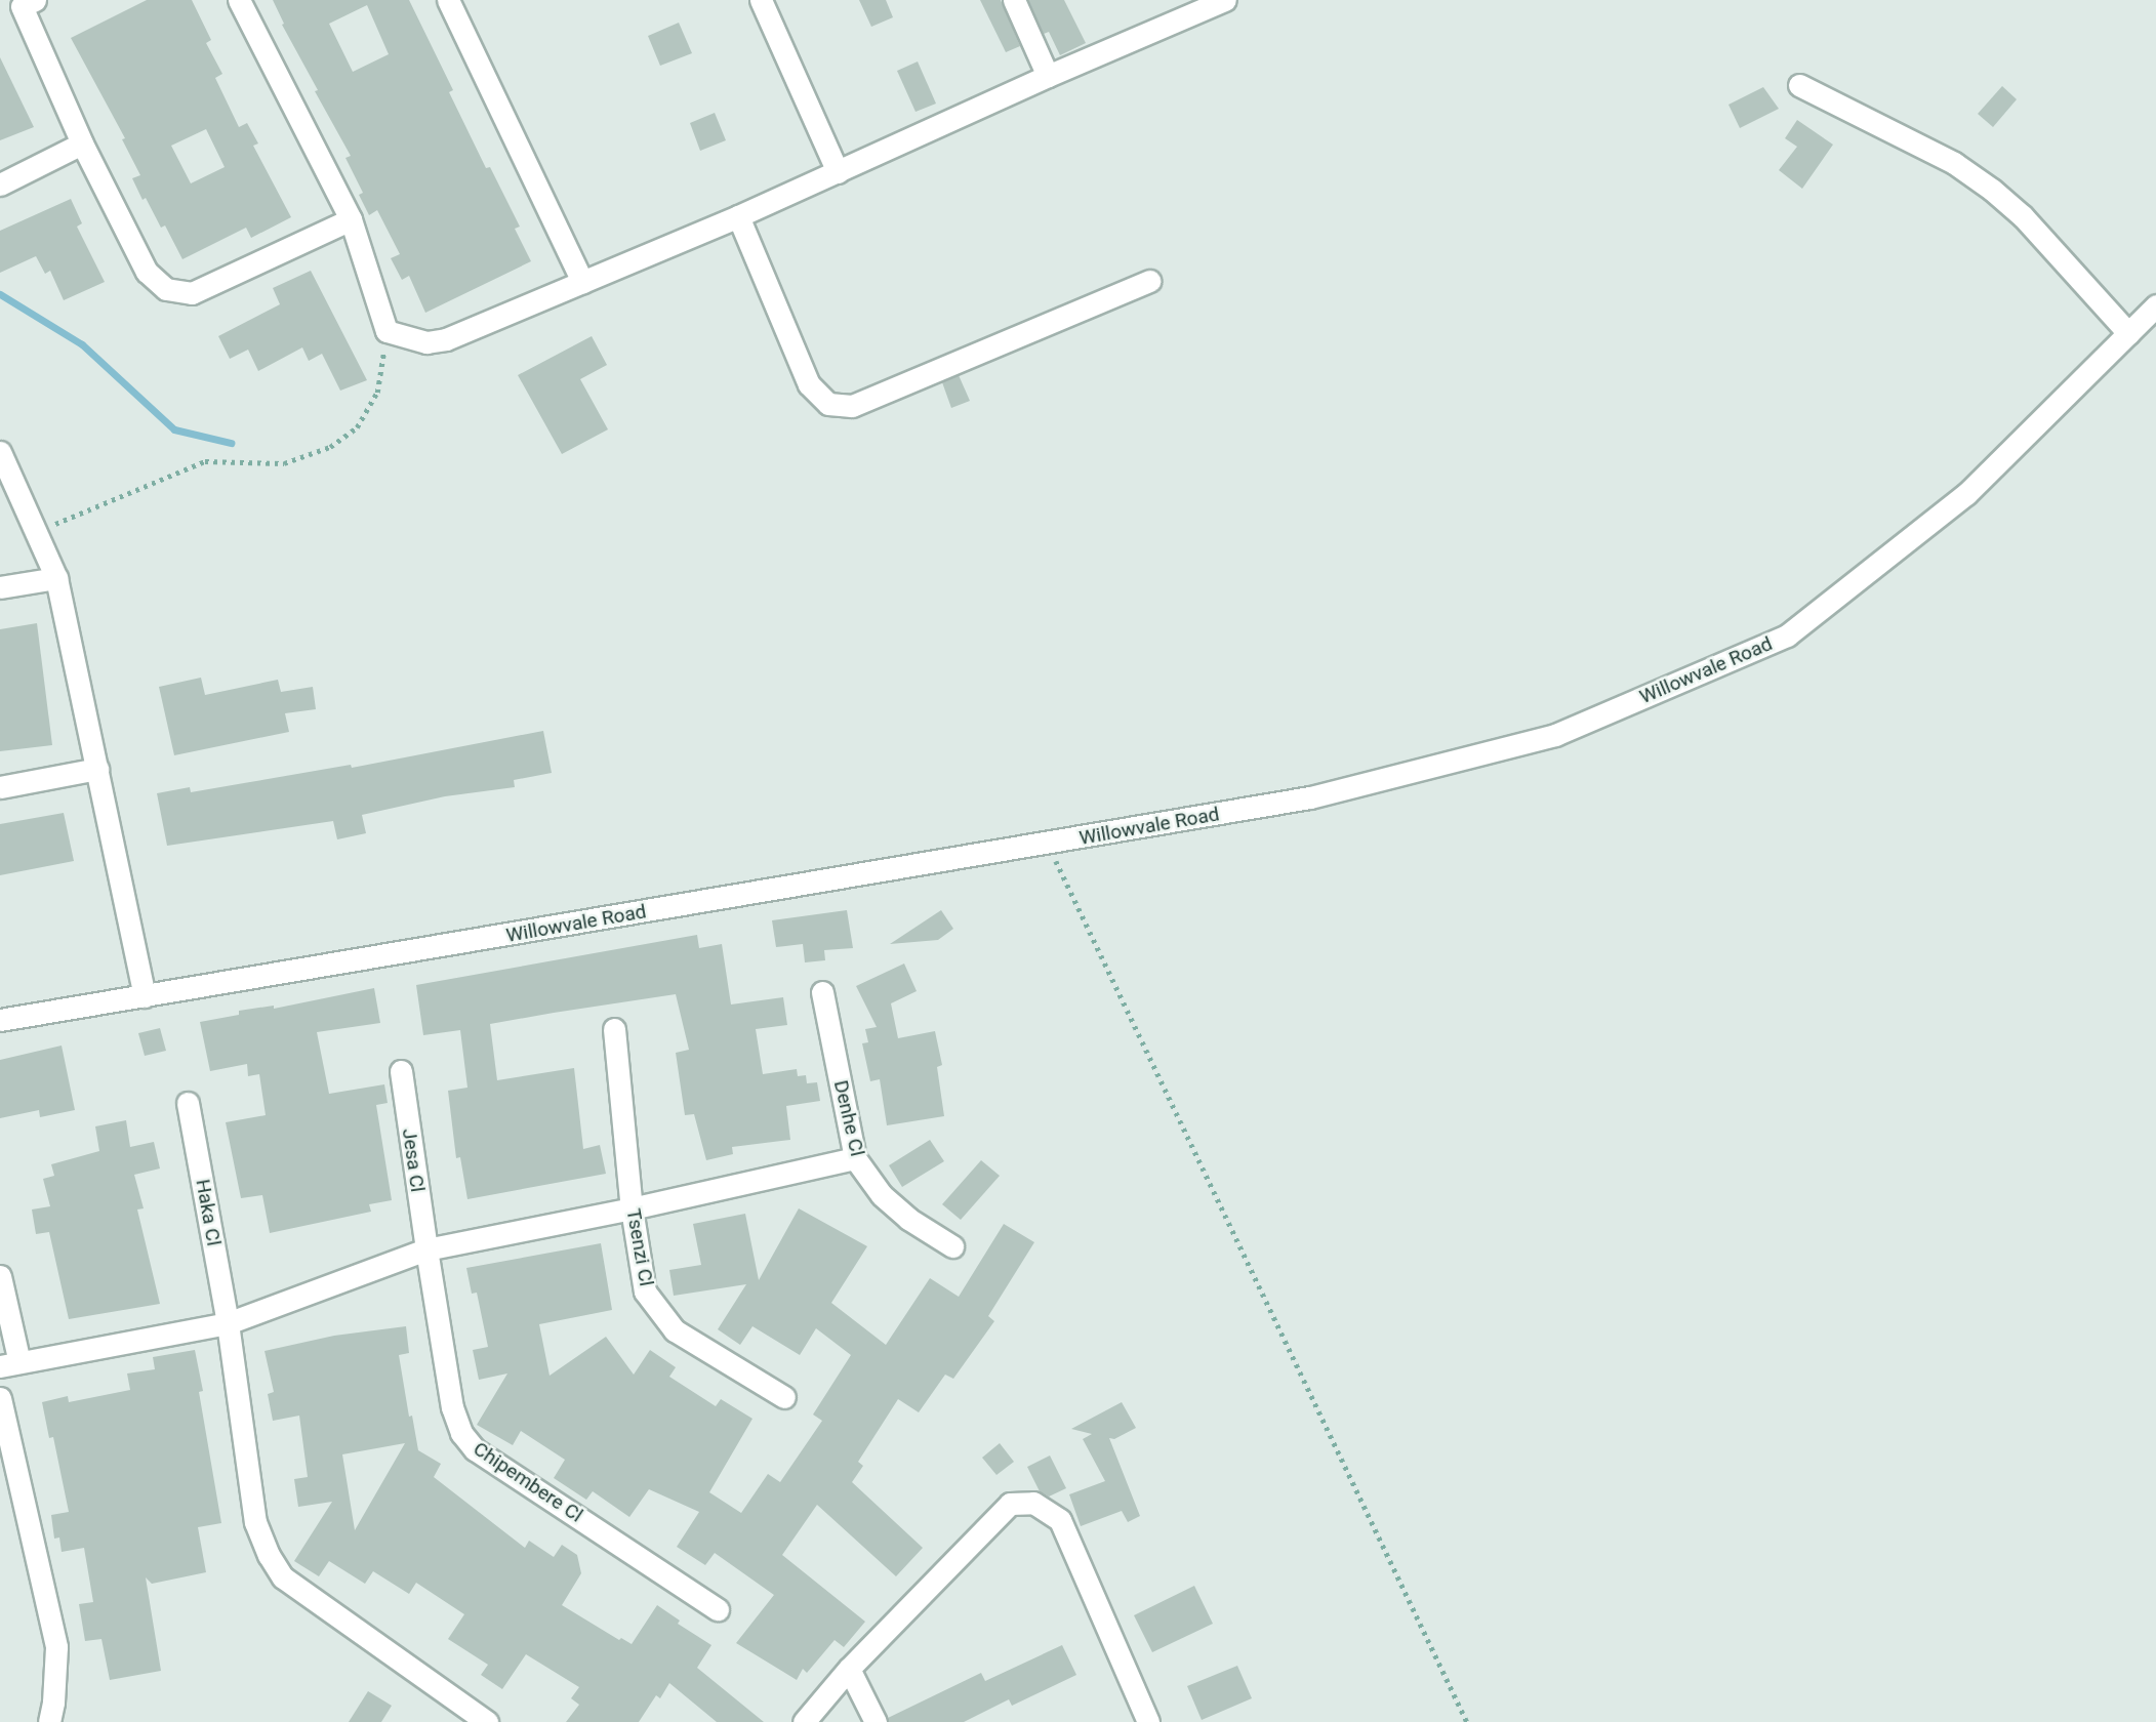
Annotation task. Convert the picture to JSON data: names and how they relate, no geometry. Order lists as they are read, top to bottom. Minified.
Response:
{"streets":{"street":["Willowvale Road","Denhe Cl","Jesa Cl","Haka Cl","Tsenzi Cl","Chipembere Cl"]},"crossings":[["Jesa Cl","Chipembere Cl"]]}
